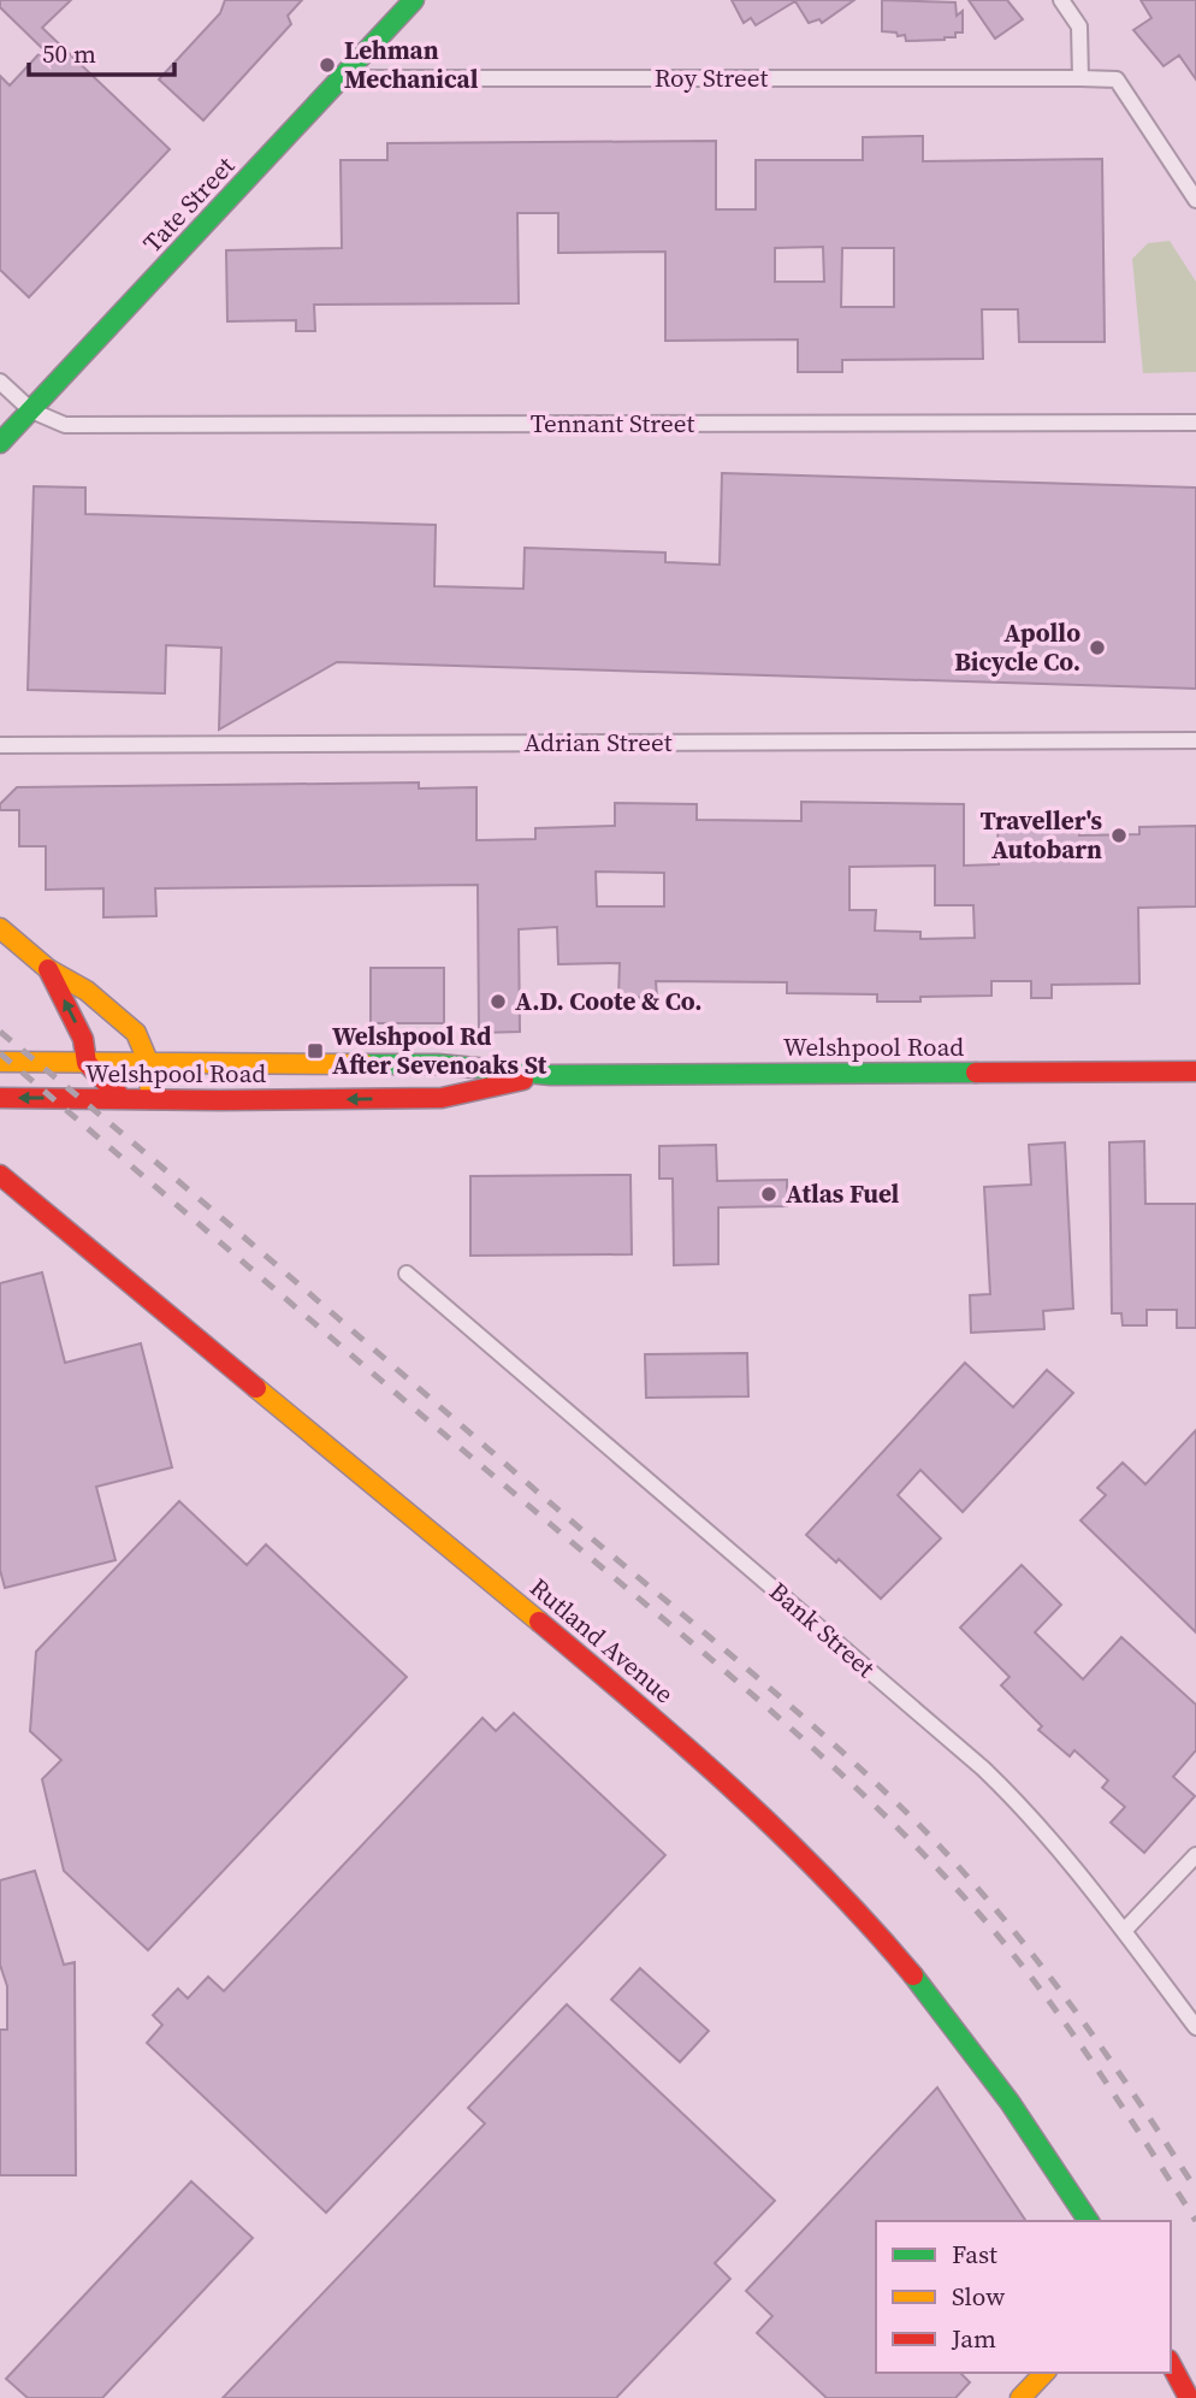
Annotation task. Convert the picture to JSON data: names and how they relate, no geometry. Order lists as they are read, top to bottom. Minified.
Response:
{"streets":{"street":["Roy Street","Tate Street","Tennant Street","Adrian Street","Welshpool Road","Bank Street","Rutland Avenue"]},"crossings":[["Roy Street","Tate Street"],["Tate Street","Tennant Street"]],"places":{"other":["Lehman Mechanical","Apollo Bicycle Co.","Traveller's Autobarn","A.D. Coote & Co.","Atlas Fuel"],"transit":["Welshpool Rd After Sevenoaks St"]},"legend":["Fast","Slow","Jam"],"scale_bar":"50 m"}
